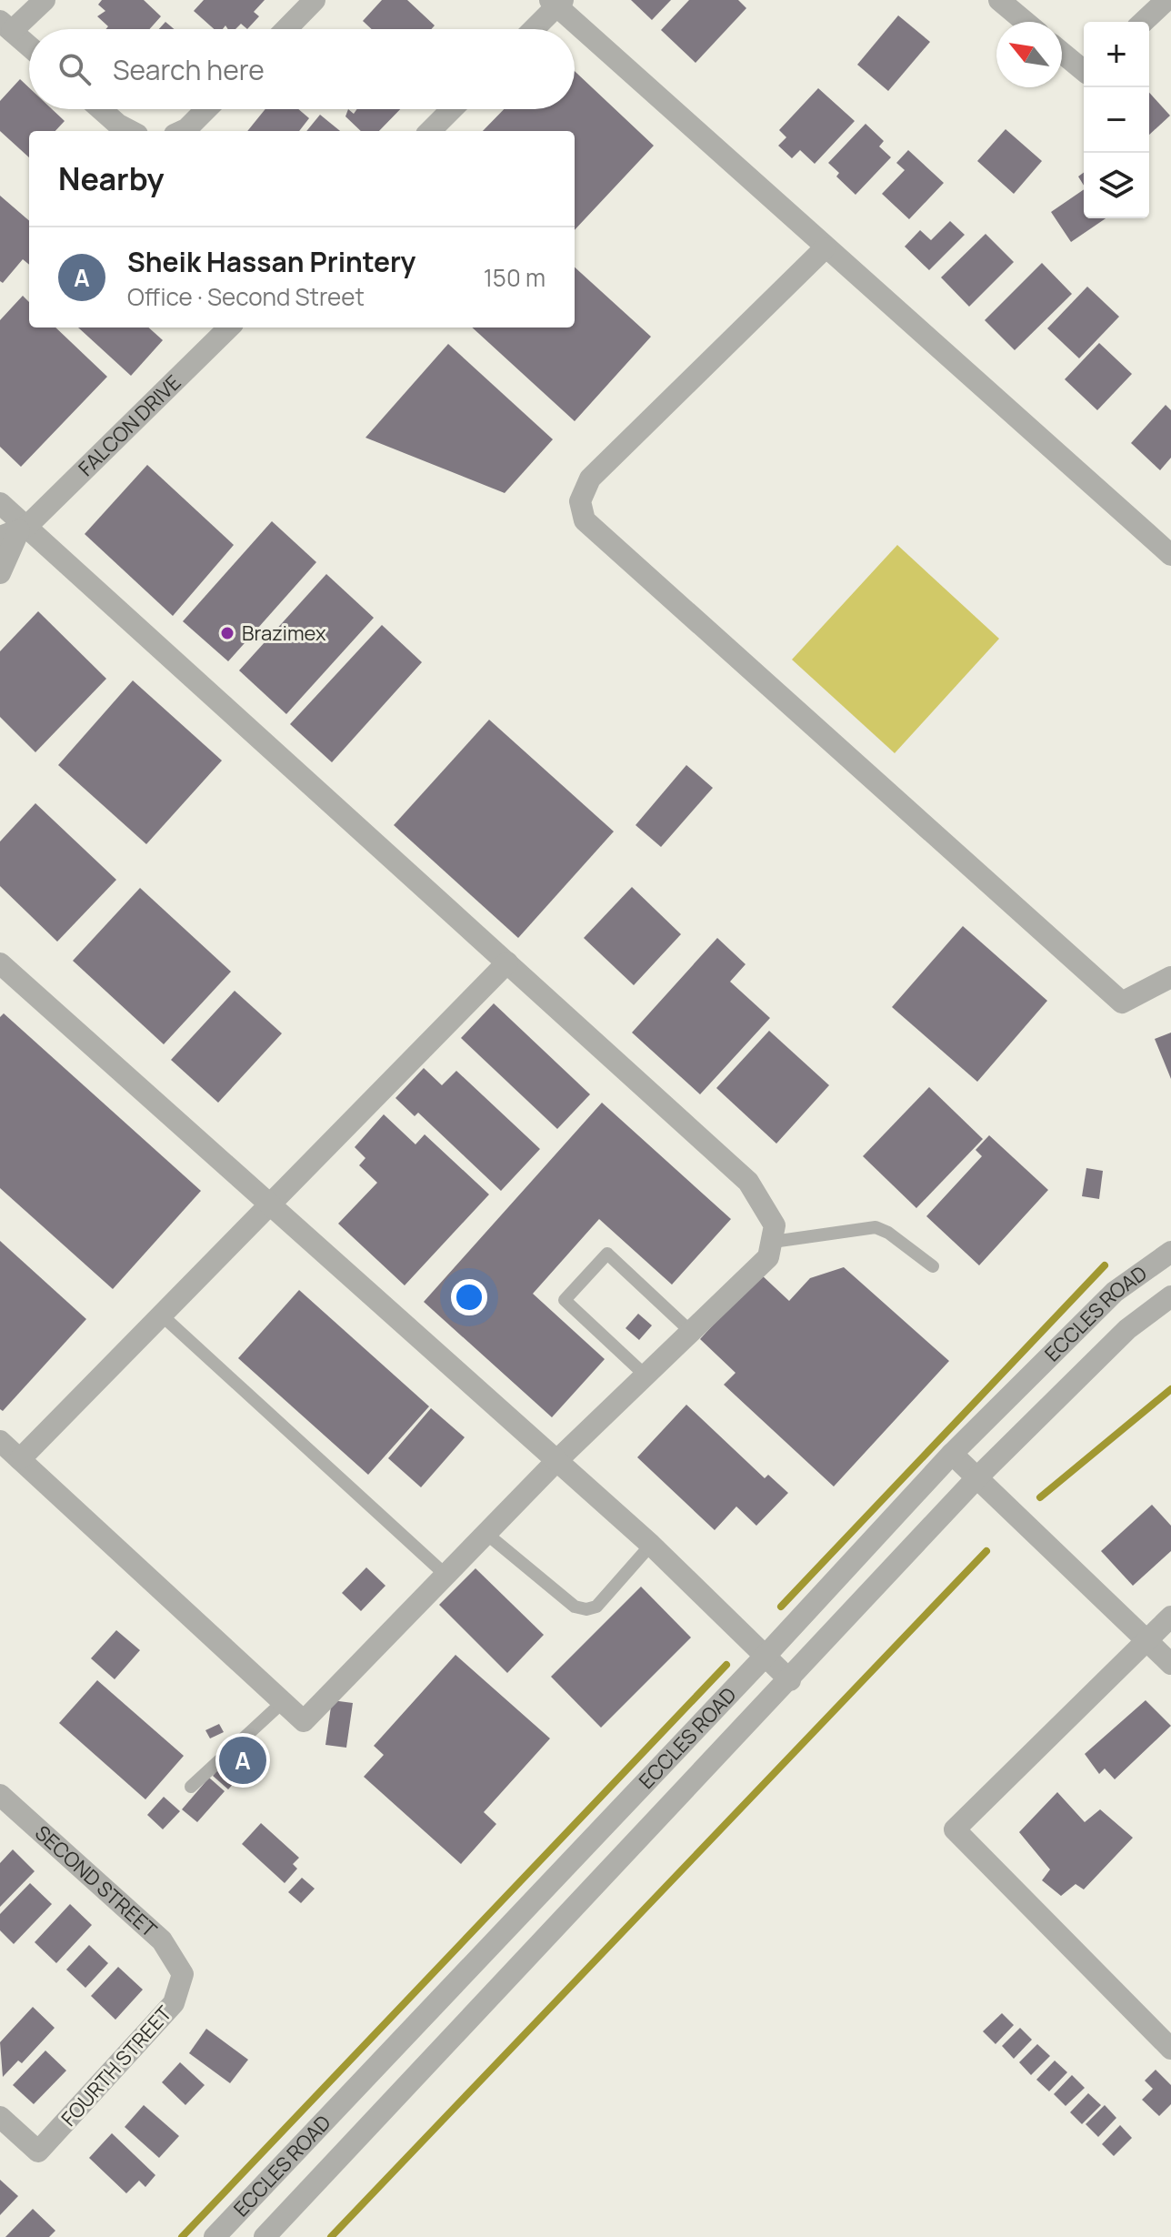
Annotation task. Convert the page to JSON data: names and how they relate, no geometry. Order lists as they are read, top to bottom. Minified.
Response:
{"streets":{"street":["FALCON DRIVE","ECCLES ROAD","SECOND STREET","FOURTH STREET"]},"crossings":[["SECOND STREET","FOURTH STREET"]],"places":["Brazimex"],"north":"top left","page":{"map_buttons":["+","−"],"search":"Search here","heading":"Nearby","list":[{"mark":"A","name":"Sheik Hassan Printery","note":"Office · Second Street","value":"150 m"}],"pins":"A"}}
